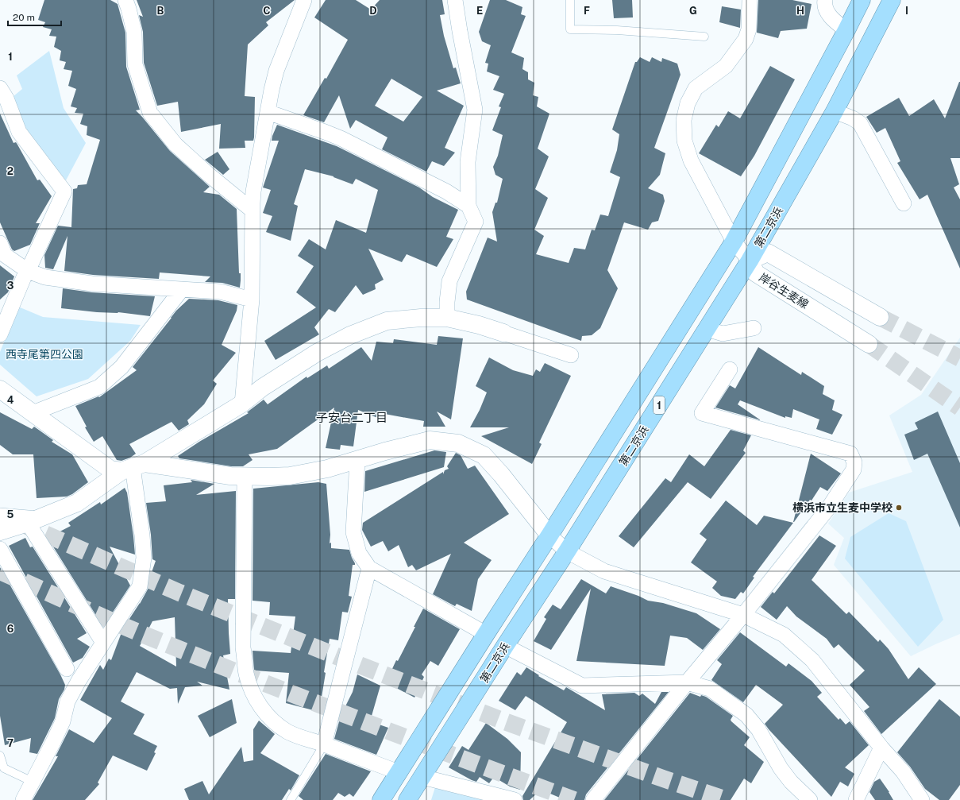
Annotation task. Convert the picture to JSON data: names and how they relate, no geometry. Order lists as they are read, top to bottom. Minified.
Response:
{"streets":{"highway":["第二京浜","1"],"street":["岸谷生麦線"]},"crossings":[["第二京浜","岸谷生麦線"]],"districts":["子安台二丁目"],"parks":["西寺尾第四公園"],"places":["横浜市立生麦中学校"],"scale_bar":"20 m","grid":{"columns":["B","C","D","E","F","G","H","I"],"rows":["1","2","3","4","5","6","7"]}}
